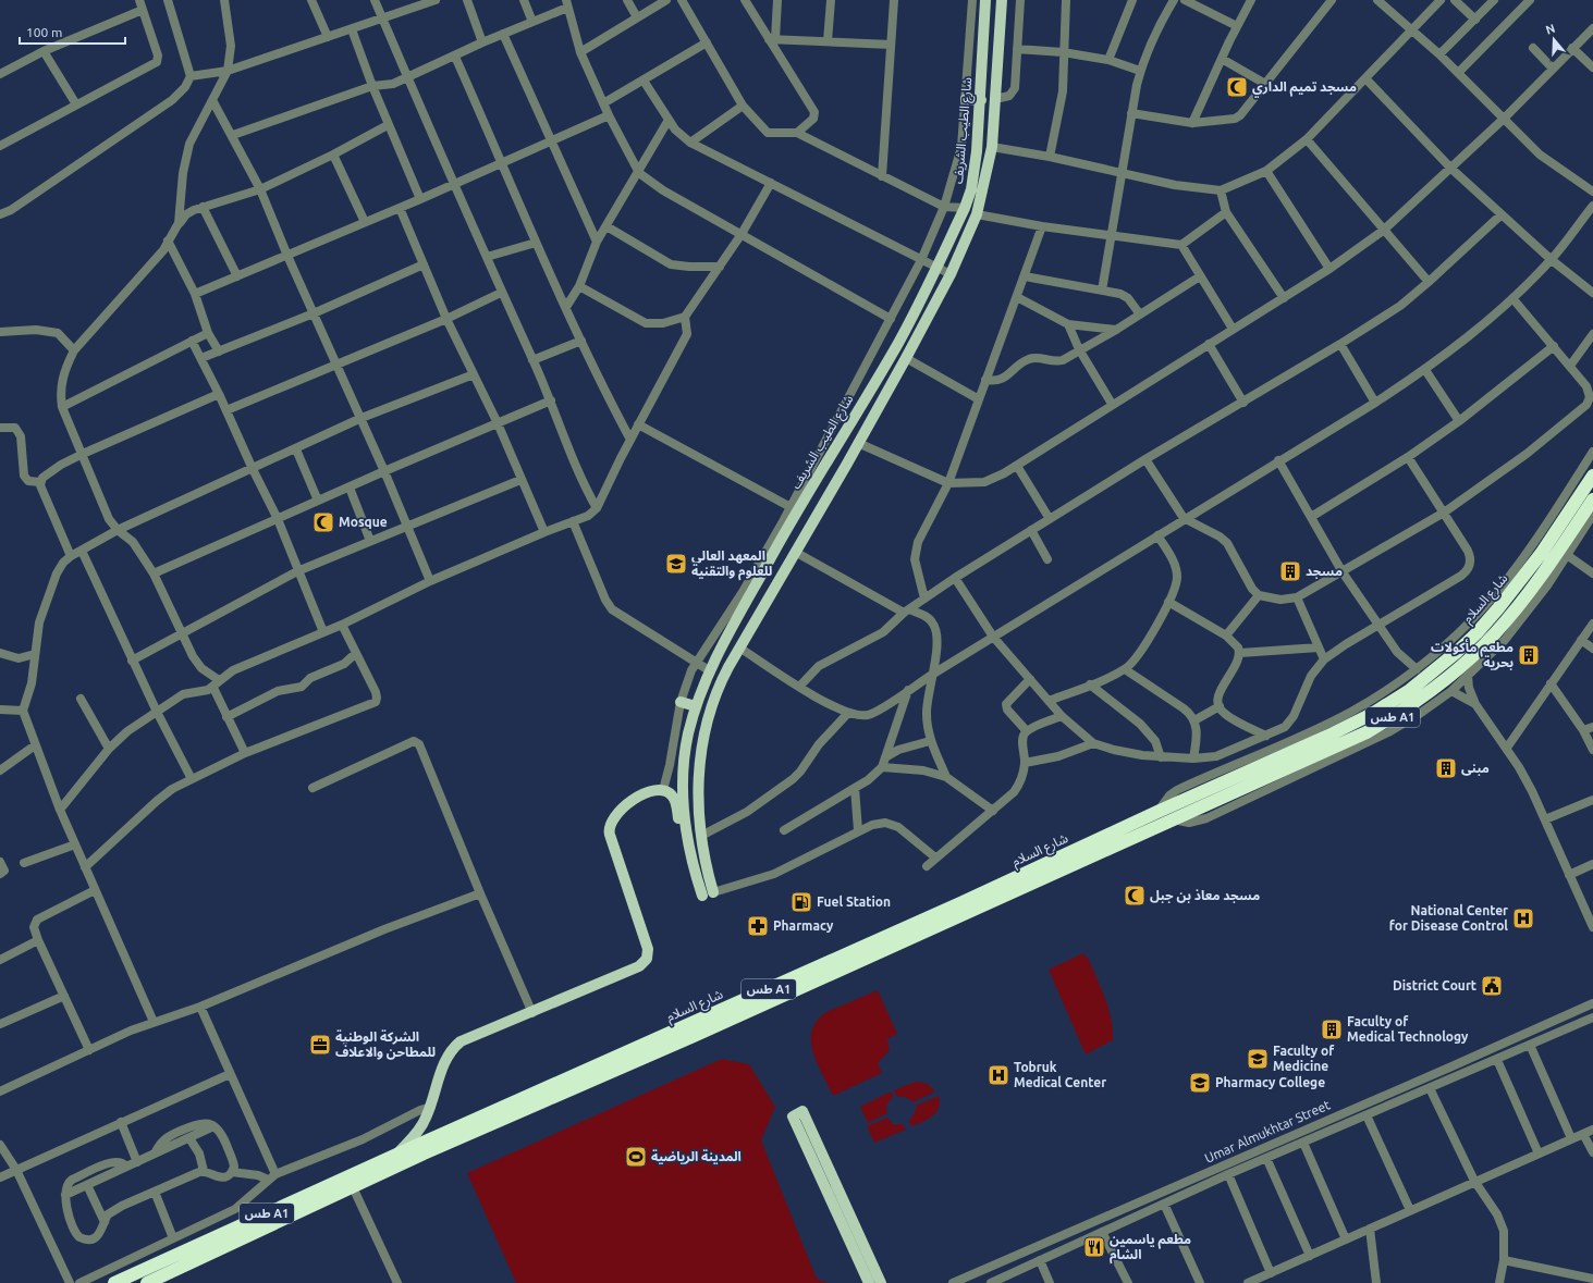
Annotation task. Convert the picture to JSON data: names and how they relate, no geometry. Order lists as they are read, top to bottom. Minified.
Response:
{"streets":{"highway":["شارع السلام","طس A1"],"main road":["شارع الطيب الشريف"],"street":["Umar Almukhtar Street"]},"crossings":[["شارع السلام","طس A1"]],"places":{"mosque":["مسجد تميم الداري","Mosque","مسجد معاذ بن جبل"],"school or university":["المعهد العالي للعلوم والتقنية","Faculty of Medicine","Pharmacy College"],"building":["مسجد","مطعم مأكولات بحرية","مبنى","Faculty of Medical Technology"],"fuel station":["Fuel Station"],"hospital":["National Center for Disease Control","Tobruk Medical Center"],"pharmacy":["Pharmacy"],"public building":["District Court"],"office":["الشركة الوطنية للمطاحن والاعلاف"],"sports":["المدينة الرياضية"],"restaurant":["مطعم ياسمين الشام"]},"scale_bar":"100 m","north":"top"}
